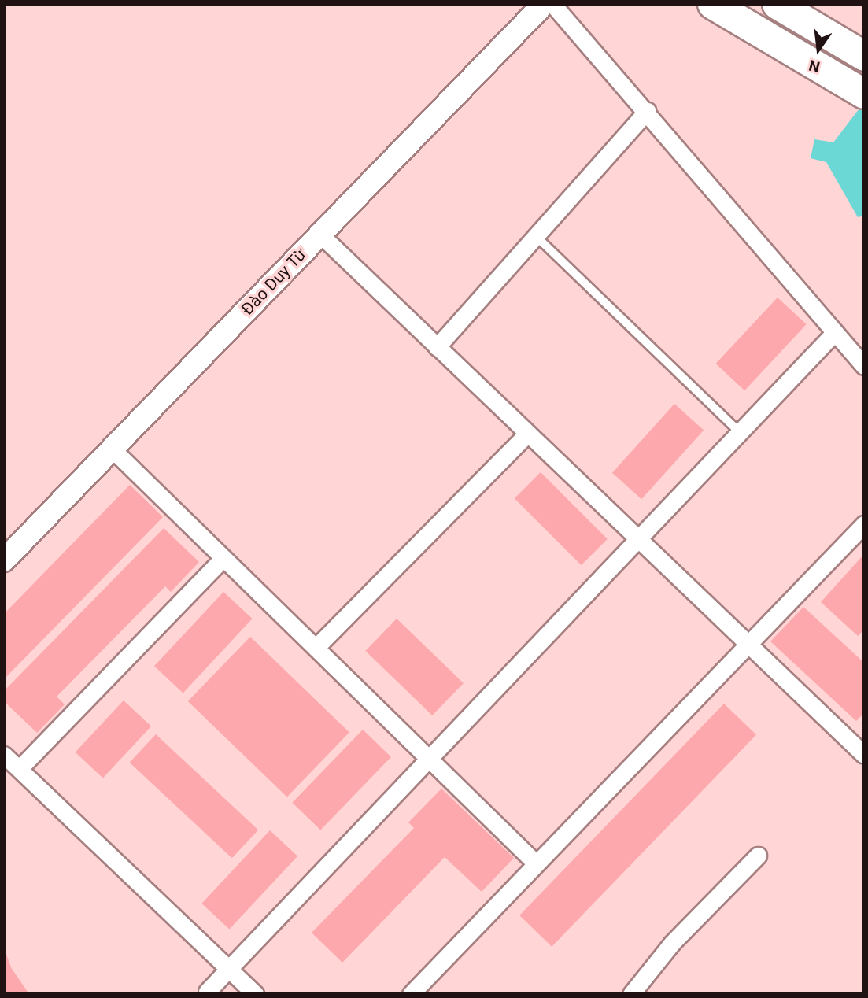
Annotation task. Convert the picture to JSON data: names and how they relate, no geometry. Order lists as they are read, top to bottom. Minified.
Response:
{"streets":{"street":["Đào Duy Từ"]},"north":"bottom"}
